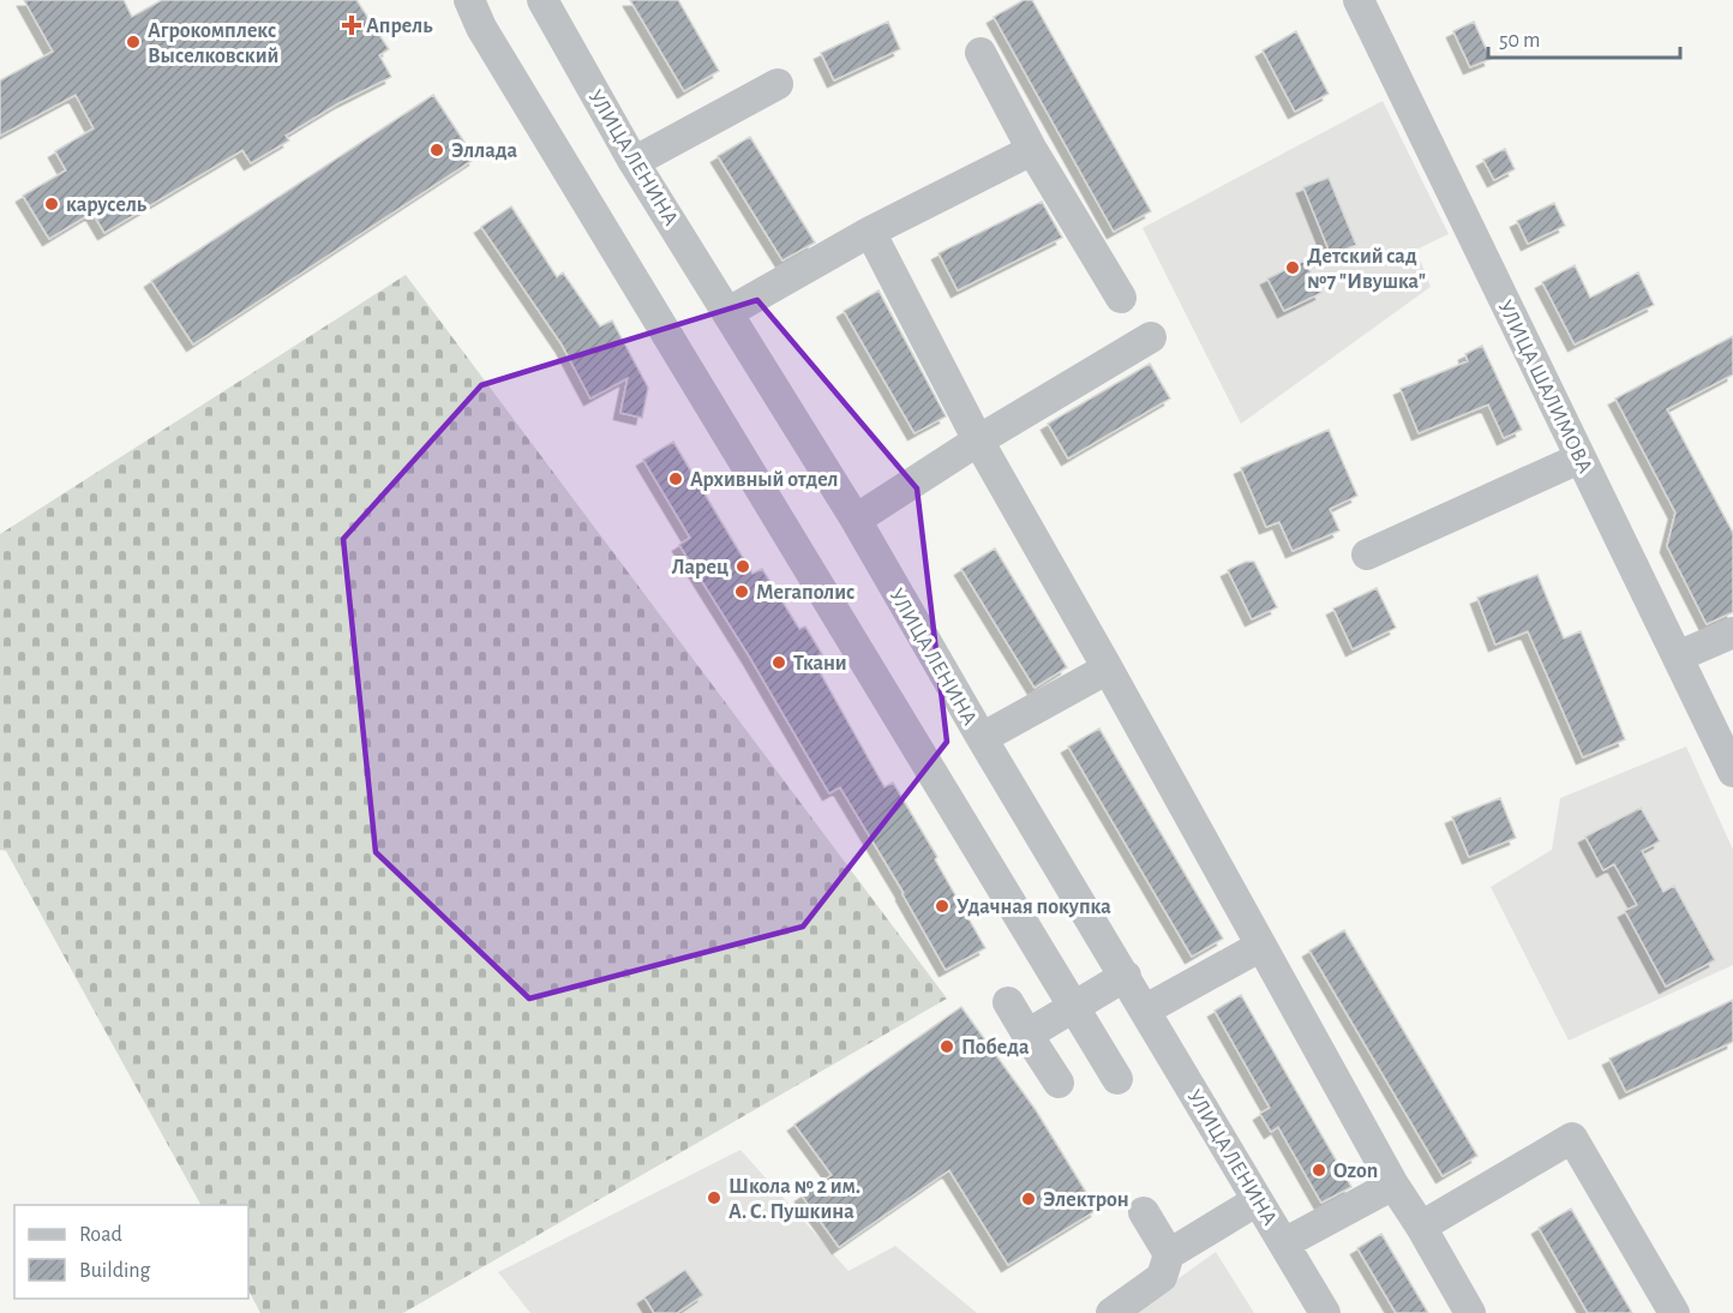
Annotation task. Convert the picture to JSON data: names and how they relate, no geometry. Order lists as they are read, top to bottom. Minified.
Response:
{"streets":{"street":["УЛИЦА ЛЕНИНА","УЛИЦА ШАЛИМОВА"]},"places":{"health":["Апрель"],"other":["Агрокомплекс Выселковский","Эллада","карусель","Детский сад №7 \"Ивушка\"","Архивный отдел","Ларец","Мегаполис","Ткани","Удачная покупка","Победа","Ozon","Школа № 2 им. А. С. Пушкина","Электрон"]},"legend":["Road","Building"],"scale_bar":"50 m"}
